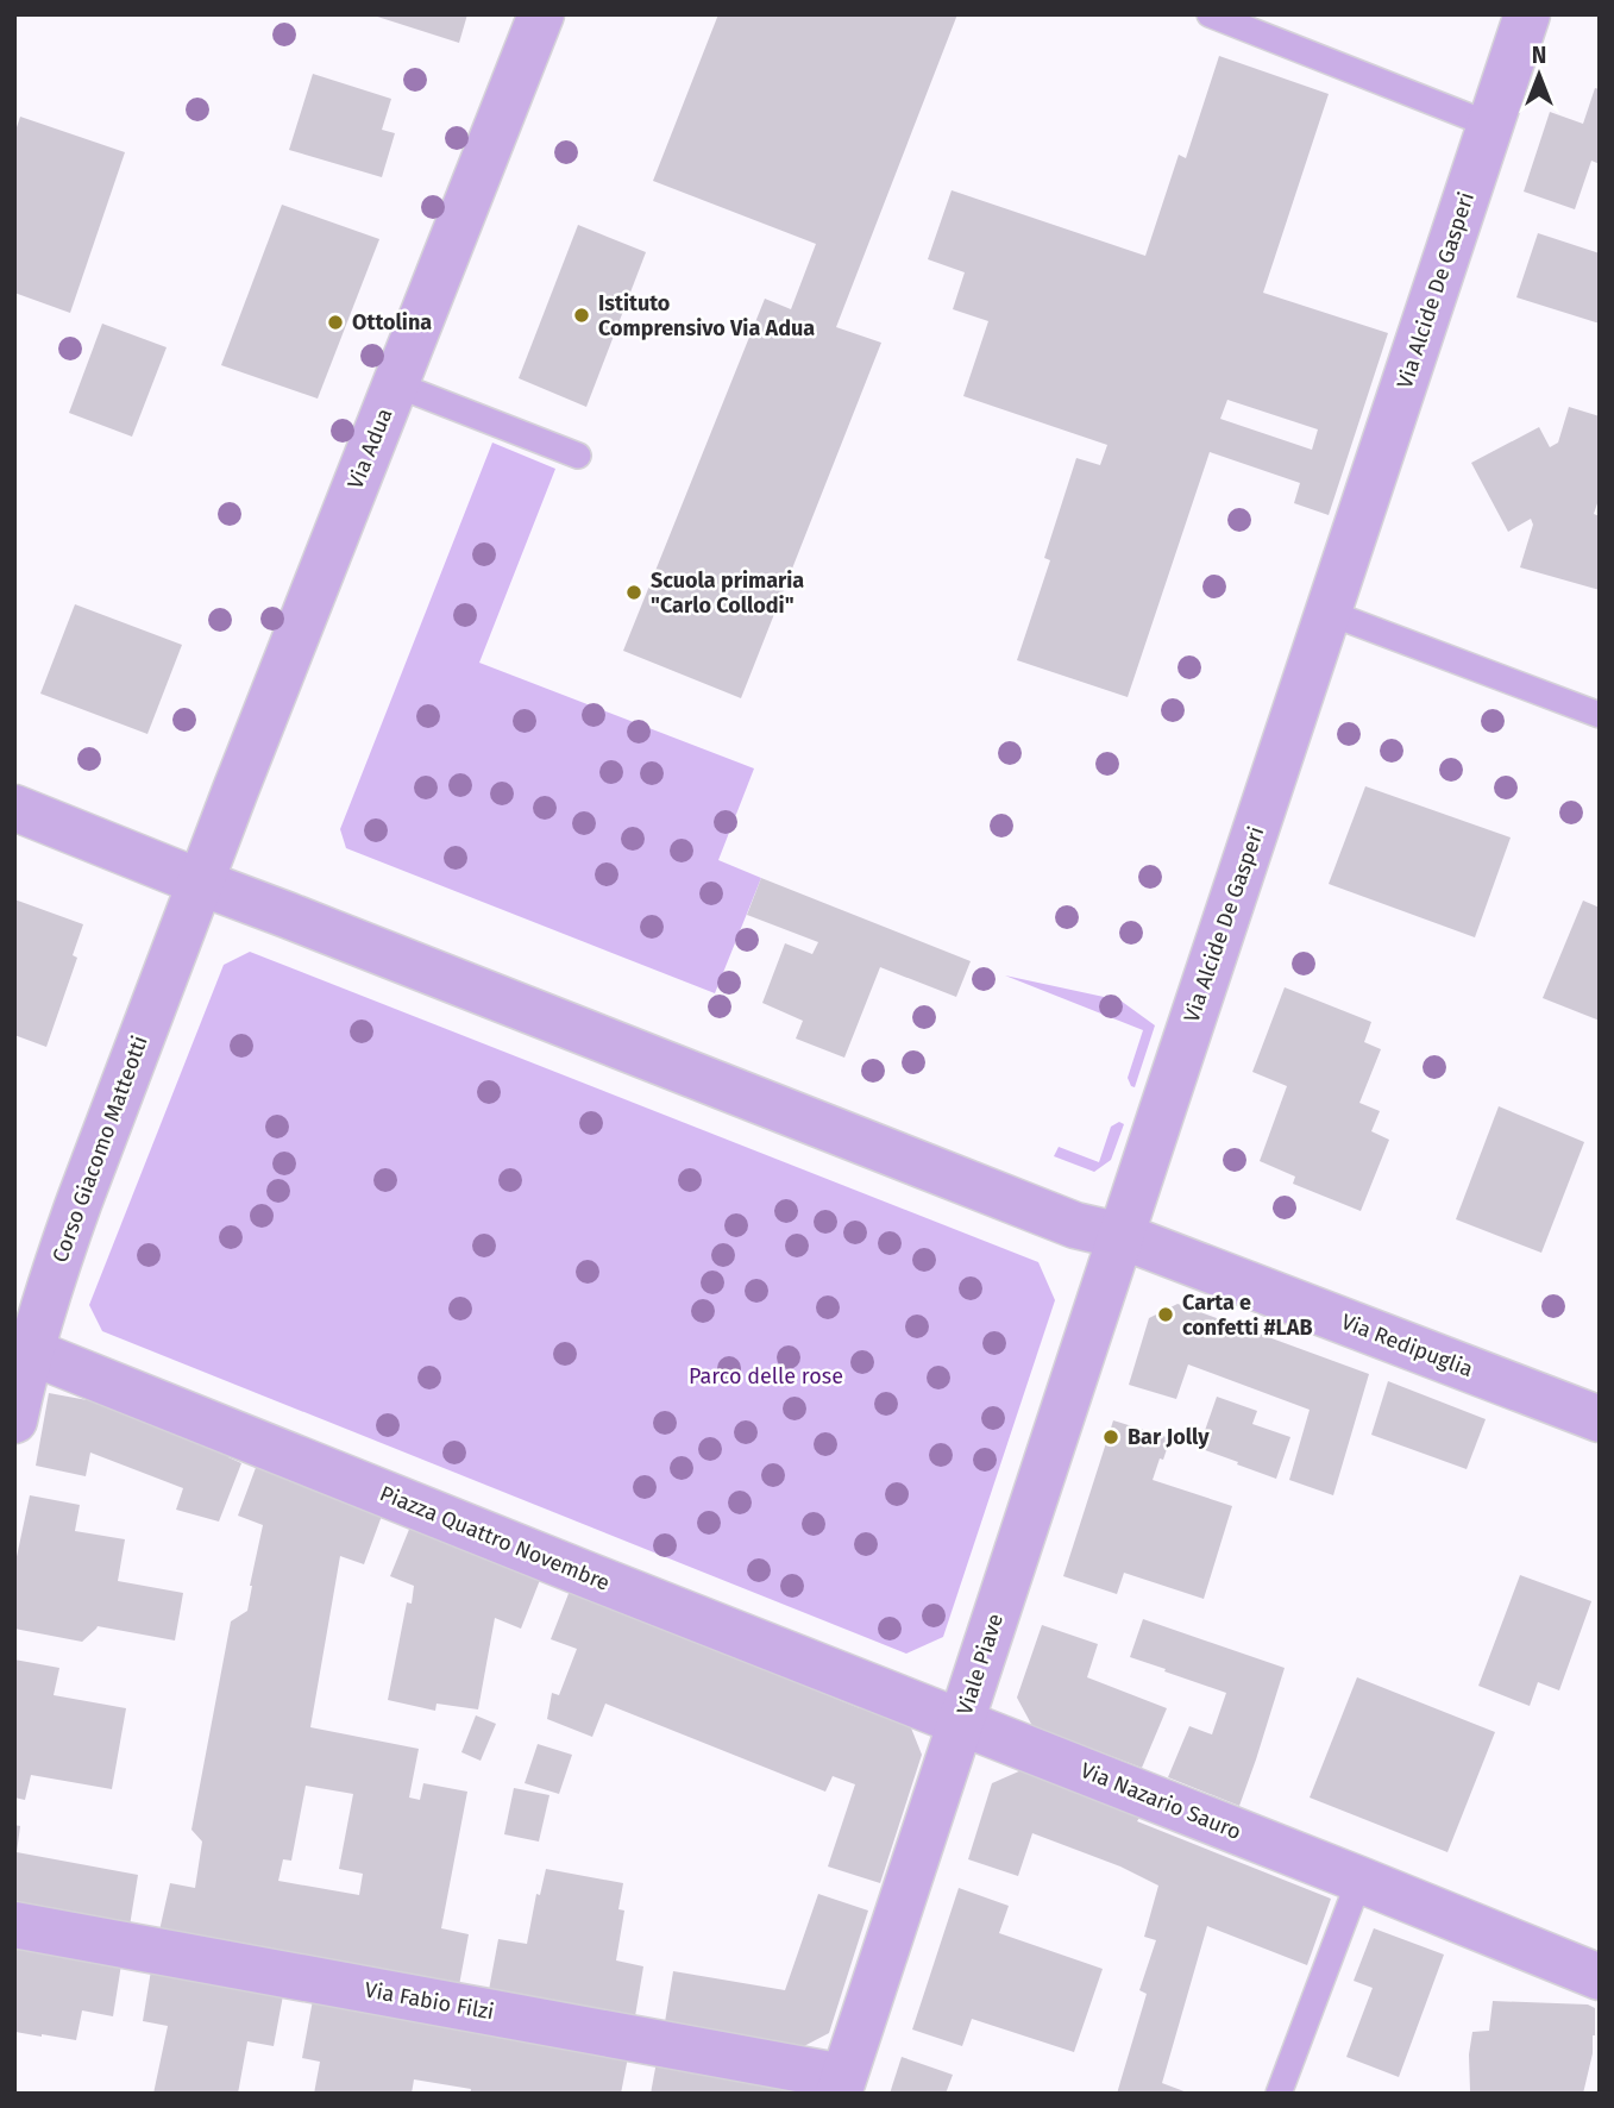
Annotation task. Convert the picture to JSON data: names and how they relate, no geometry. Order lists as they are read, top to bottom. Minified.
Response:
{"streets":{"street":["Via Alcide De Gasperi","Via Adua","Corso Giacomo Matteotti","Via Redipuglia","Piazza Quattro Novembre","Viale Piave","Via Nazario Sauro","Via Fabio Filzi"]},"crossings":[["Via Alcide De Gasperi","Via Redipuglia"],["Via Alcide De Gasperi","Viale Piave"],["Via Adua","Corso Giacomo Matteotti"],["Corso Giacomo Matteotti","Piazza Quattro Novembre"],["Via Redipuglia","Viale Piave"],["Piazza Quattro Novembre","Viale Piave"],["Piazza Quattro Novembre","Via Nazario Sauro"],["Viale Piave","Via Nazario Sauro"],["Viale Piave","Via Fabio Filzi"]],"parks":["Parco delle rose"],"places":["Istituto Comprensivo Via Adua","Ottolina","Scuola primaria \"Carlo Collodi\"","Carta e confetti #LAB","Bar Jolly"],"north":"top"}
